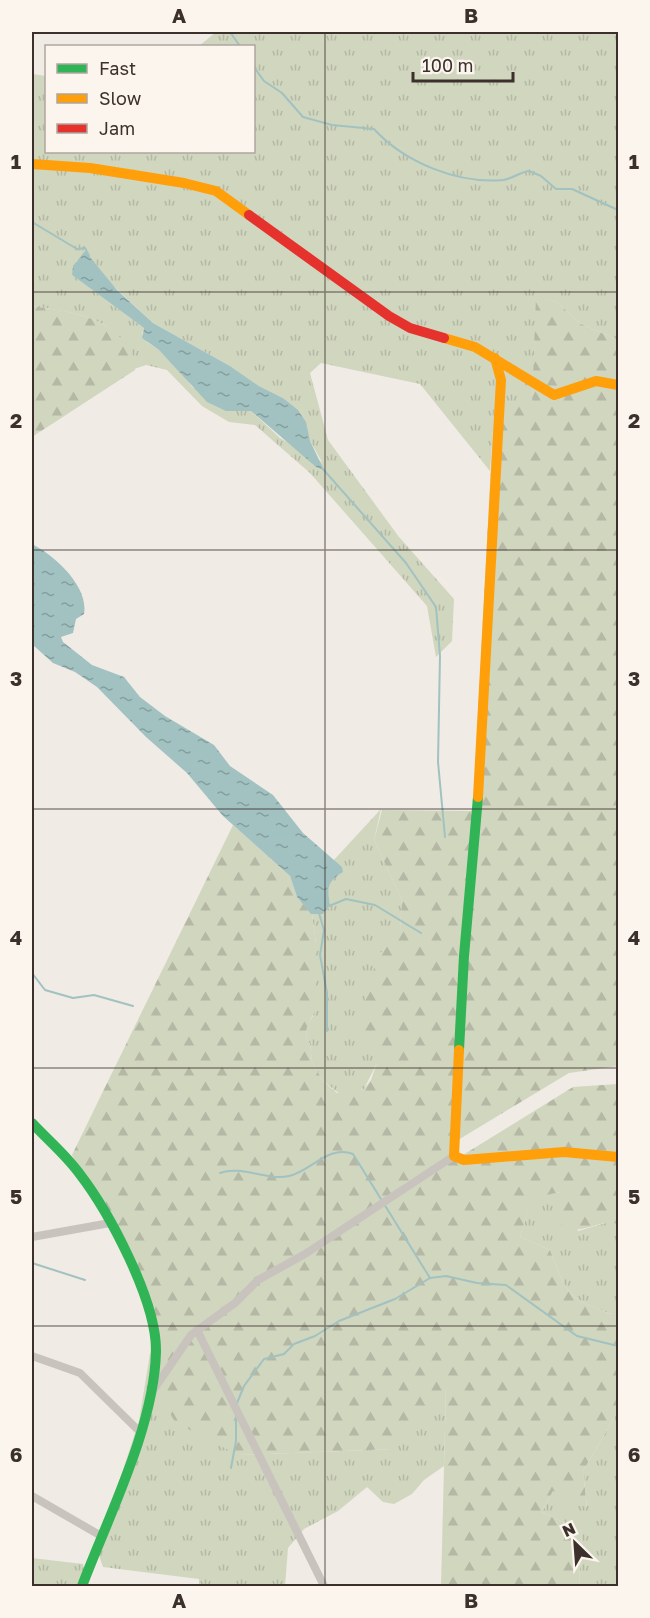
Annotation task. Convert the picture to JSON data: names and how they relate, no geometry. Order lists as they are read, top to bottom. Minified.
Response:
{"legend":["Fast","Slow","Jam"],"scale_bar":"100 m","north":"top left","grid":{"columns":["A","B"],"rows":["1","2","3","4","5","6"]}}
